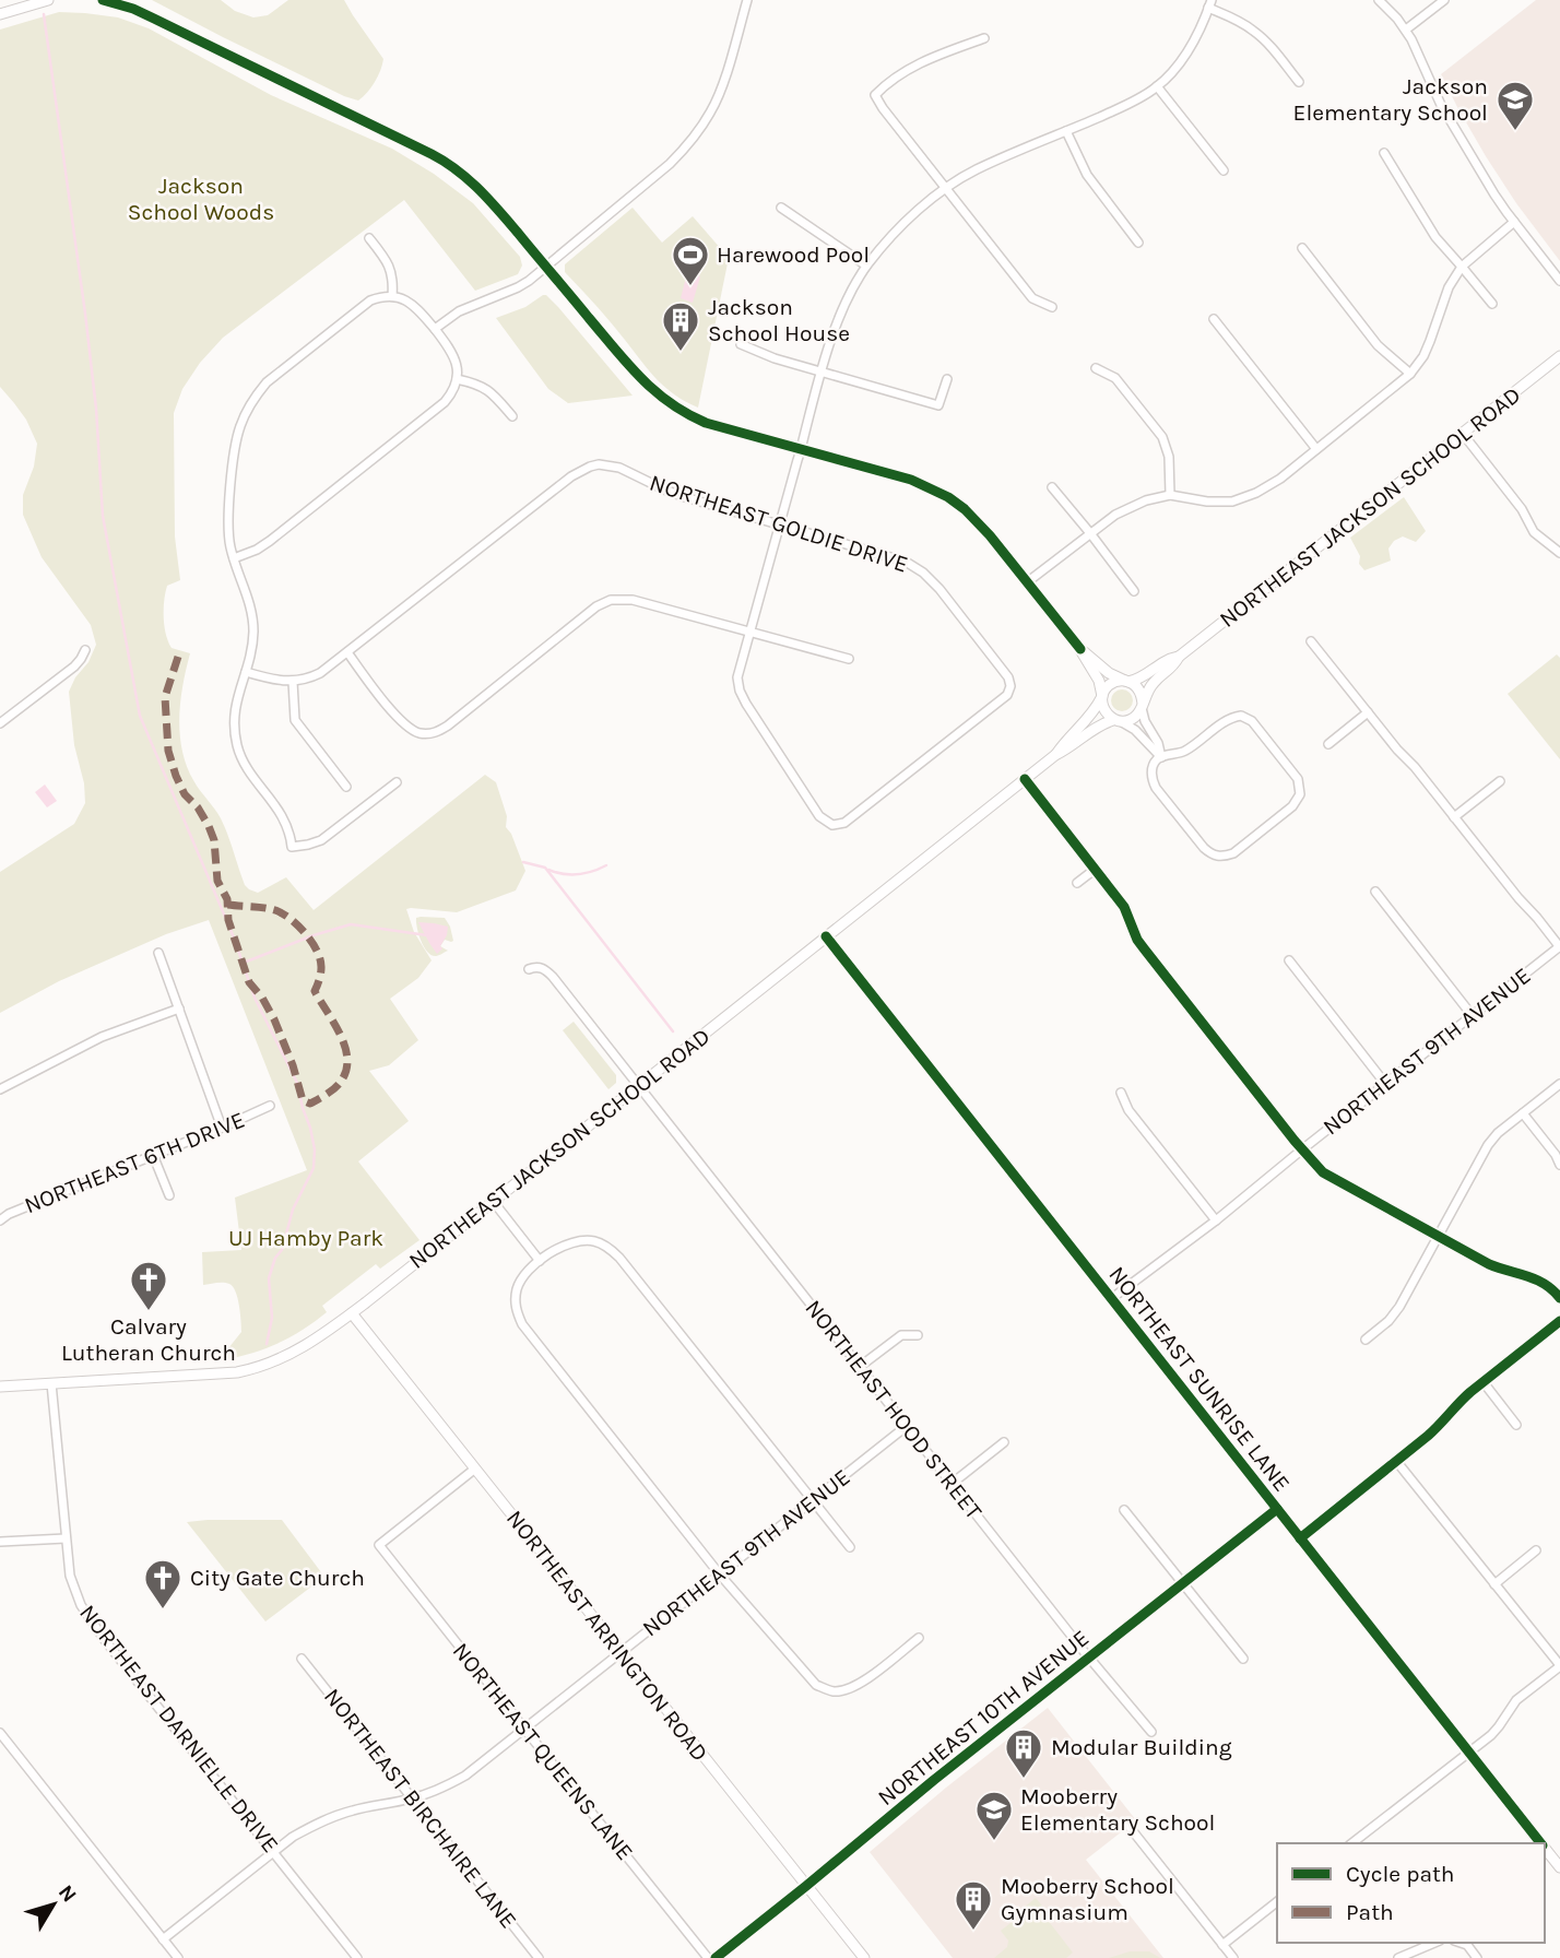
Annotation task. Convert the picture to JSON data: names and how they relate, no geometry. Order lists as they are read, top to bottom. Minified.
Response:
{"streets":{"street":["NORTHEAST JACKSON SCHOOL ROAD","NORTHEAST GOLDIE DRIVE","NORTHEAST 9TH AVENUE","NORTHEAST 6TH DRIVE","NORTHEAST SUNRISE LANE","NORTHEAST HOOD STREET","NORTHEAST ARRINGTON ROAD","NORTHEAST 10TH AVENUE","NORTHEAST DARNIELLE DRIVE","NORTHEAST QUEENS LANE","NORTHEAST BIRCHAIRE LANE"]},"crossings":[["NORTHEAST JACKSON SCHOOL ROAD","NORTHEAST SUNRISE LANE"],["NORTHEAST JACKSON SCHOOL ROAD","NORTHEAST HOOD STREET"],["NORTHEAST JACKSON SCHOOL ROAD","NORTHEAST ARRINGTON ROAD"],["NORTHEAST JACKSON SCHOOL ROAD","NORTHEAST DARNIELLE DRIVE"],["NORTHEAST 9TH AVENUE","NORTHEAST SUNRISE LANE"],["NORTHEAST 9TH AVENUE","NORTHEAST HOOD STREET"],["NORTHEAST 9TH AVENUE","NORTHEAST ARRINGTON ROAD"],["NORTHEAST 9TH AVENUE","NORTHEAST DARNIELLE DRIVE"],["NORTHEAST 9TH AVENUE","NORTHEAST QUEENS LANE"],["NORTHEAST 9TH AVENUE","NORTHEAST BIRCHAIRE LANE"],["NORTHEAST SUNRISE LANE","NORTHEAST 10TH AVENUE"],["NORTHEAST HOOD STREET","NORTHEAST 10TH AVENUE"],["NORTHEAST ARRINGTON ROAD","NORTHEAST 10TH AVENUE"],["NORTHEAST ARRINGTON ROAD","NORTHEAST QUEENS LANE"]],"parks":["Jackson School Woods","UJ Hamby Park"],"places":{"school or university":["Jackson Elementary School","Mooberry Elementary School"],"sports":["Harewood Pool"],"building":["Jackson School House","Modular Building","Mooberry School Gymnasium"],"church":["Calvary Lutheran Church","City Gate Church"]},"legend":["Cycle path","Path"],"north":"top right"}
